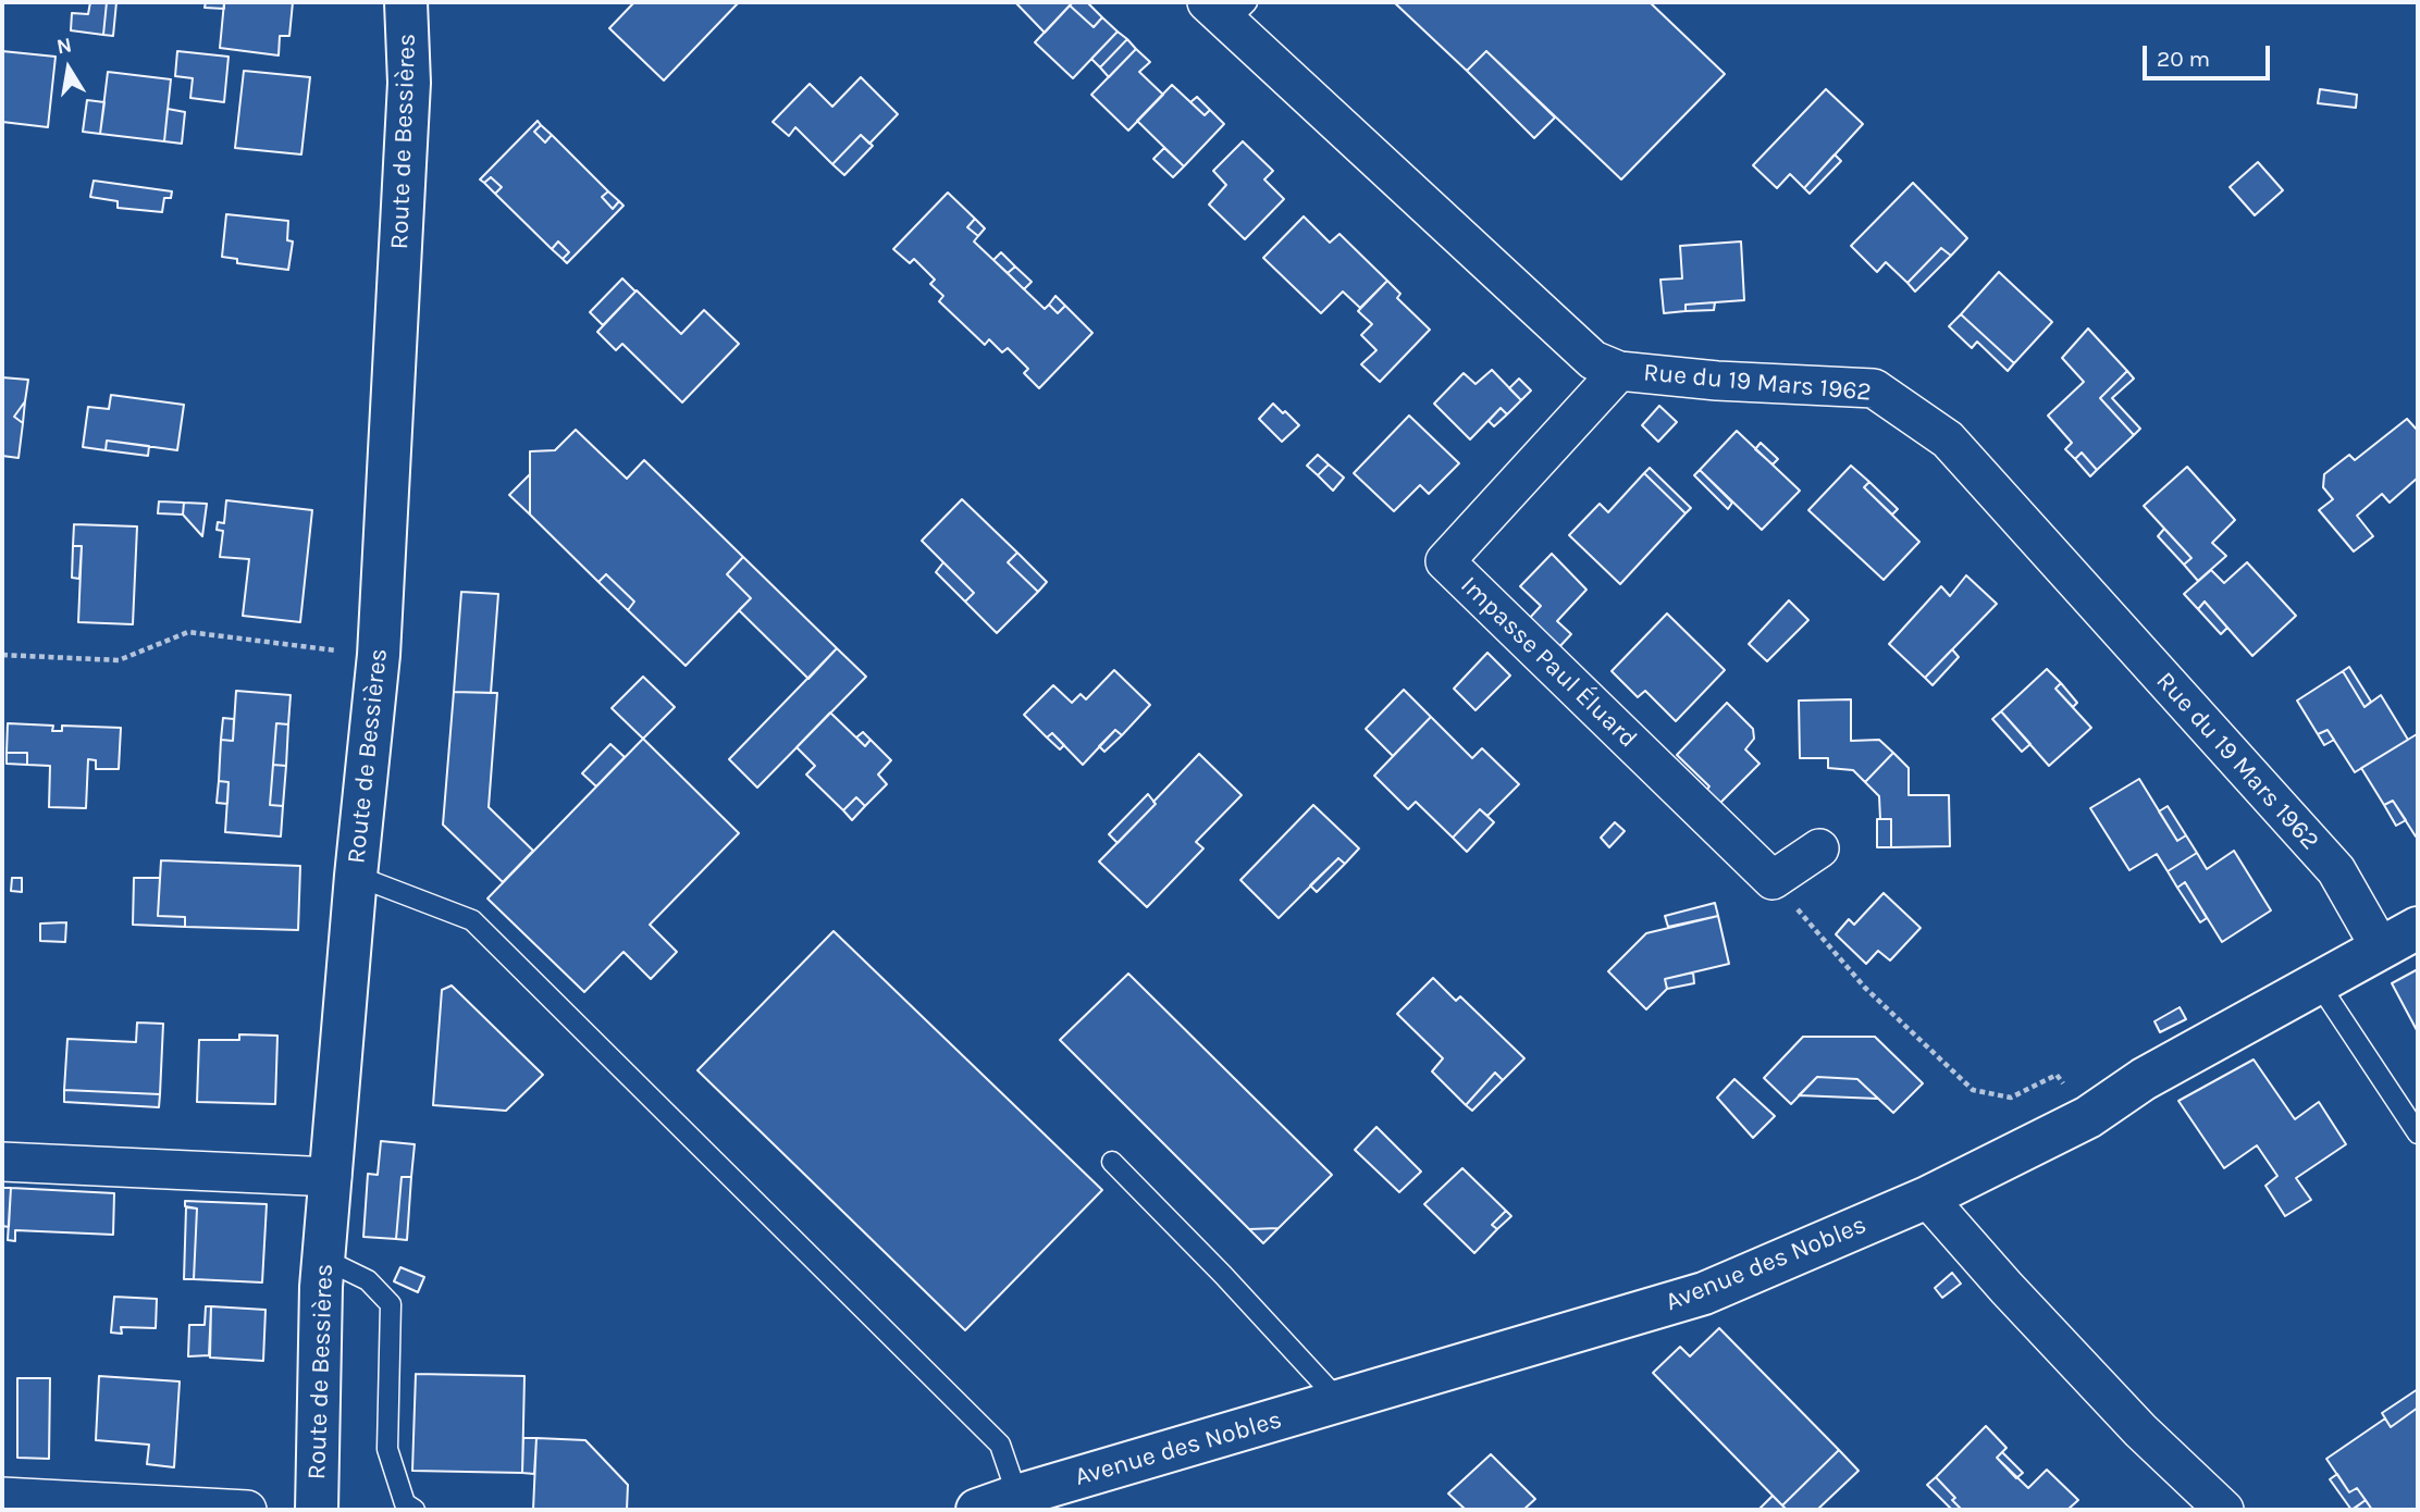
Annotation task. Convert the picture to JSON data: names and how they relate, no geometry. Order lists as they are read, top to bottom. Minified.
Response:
{"streets":{"street":["Route de Bessières","Rue du 19 Mars 1962","Impasse Paul Éluard","Avenue des Nobles"]},"crossings":[["Rue du 19 Mars 1962","Impasse Paul Éluard"],["Rue du 19 Mars 1962","Avenue des Nobles"]],"scale_bar":"20 m","north":"top"}
